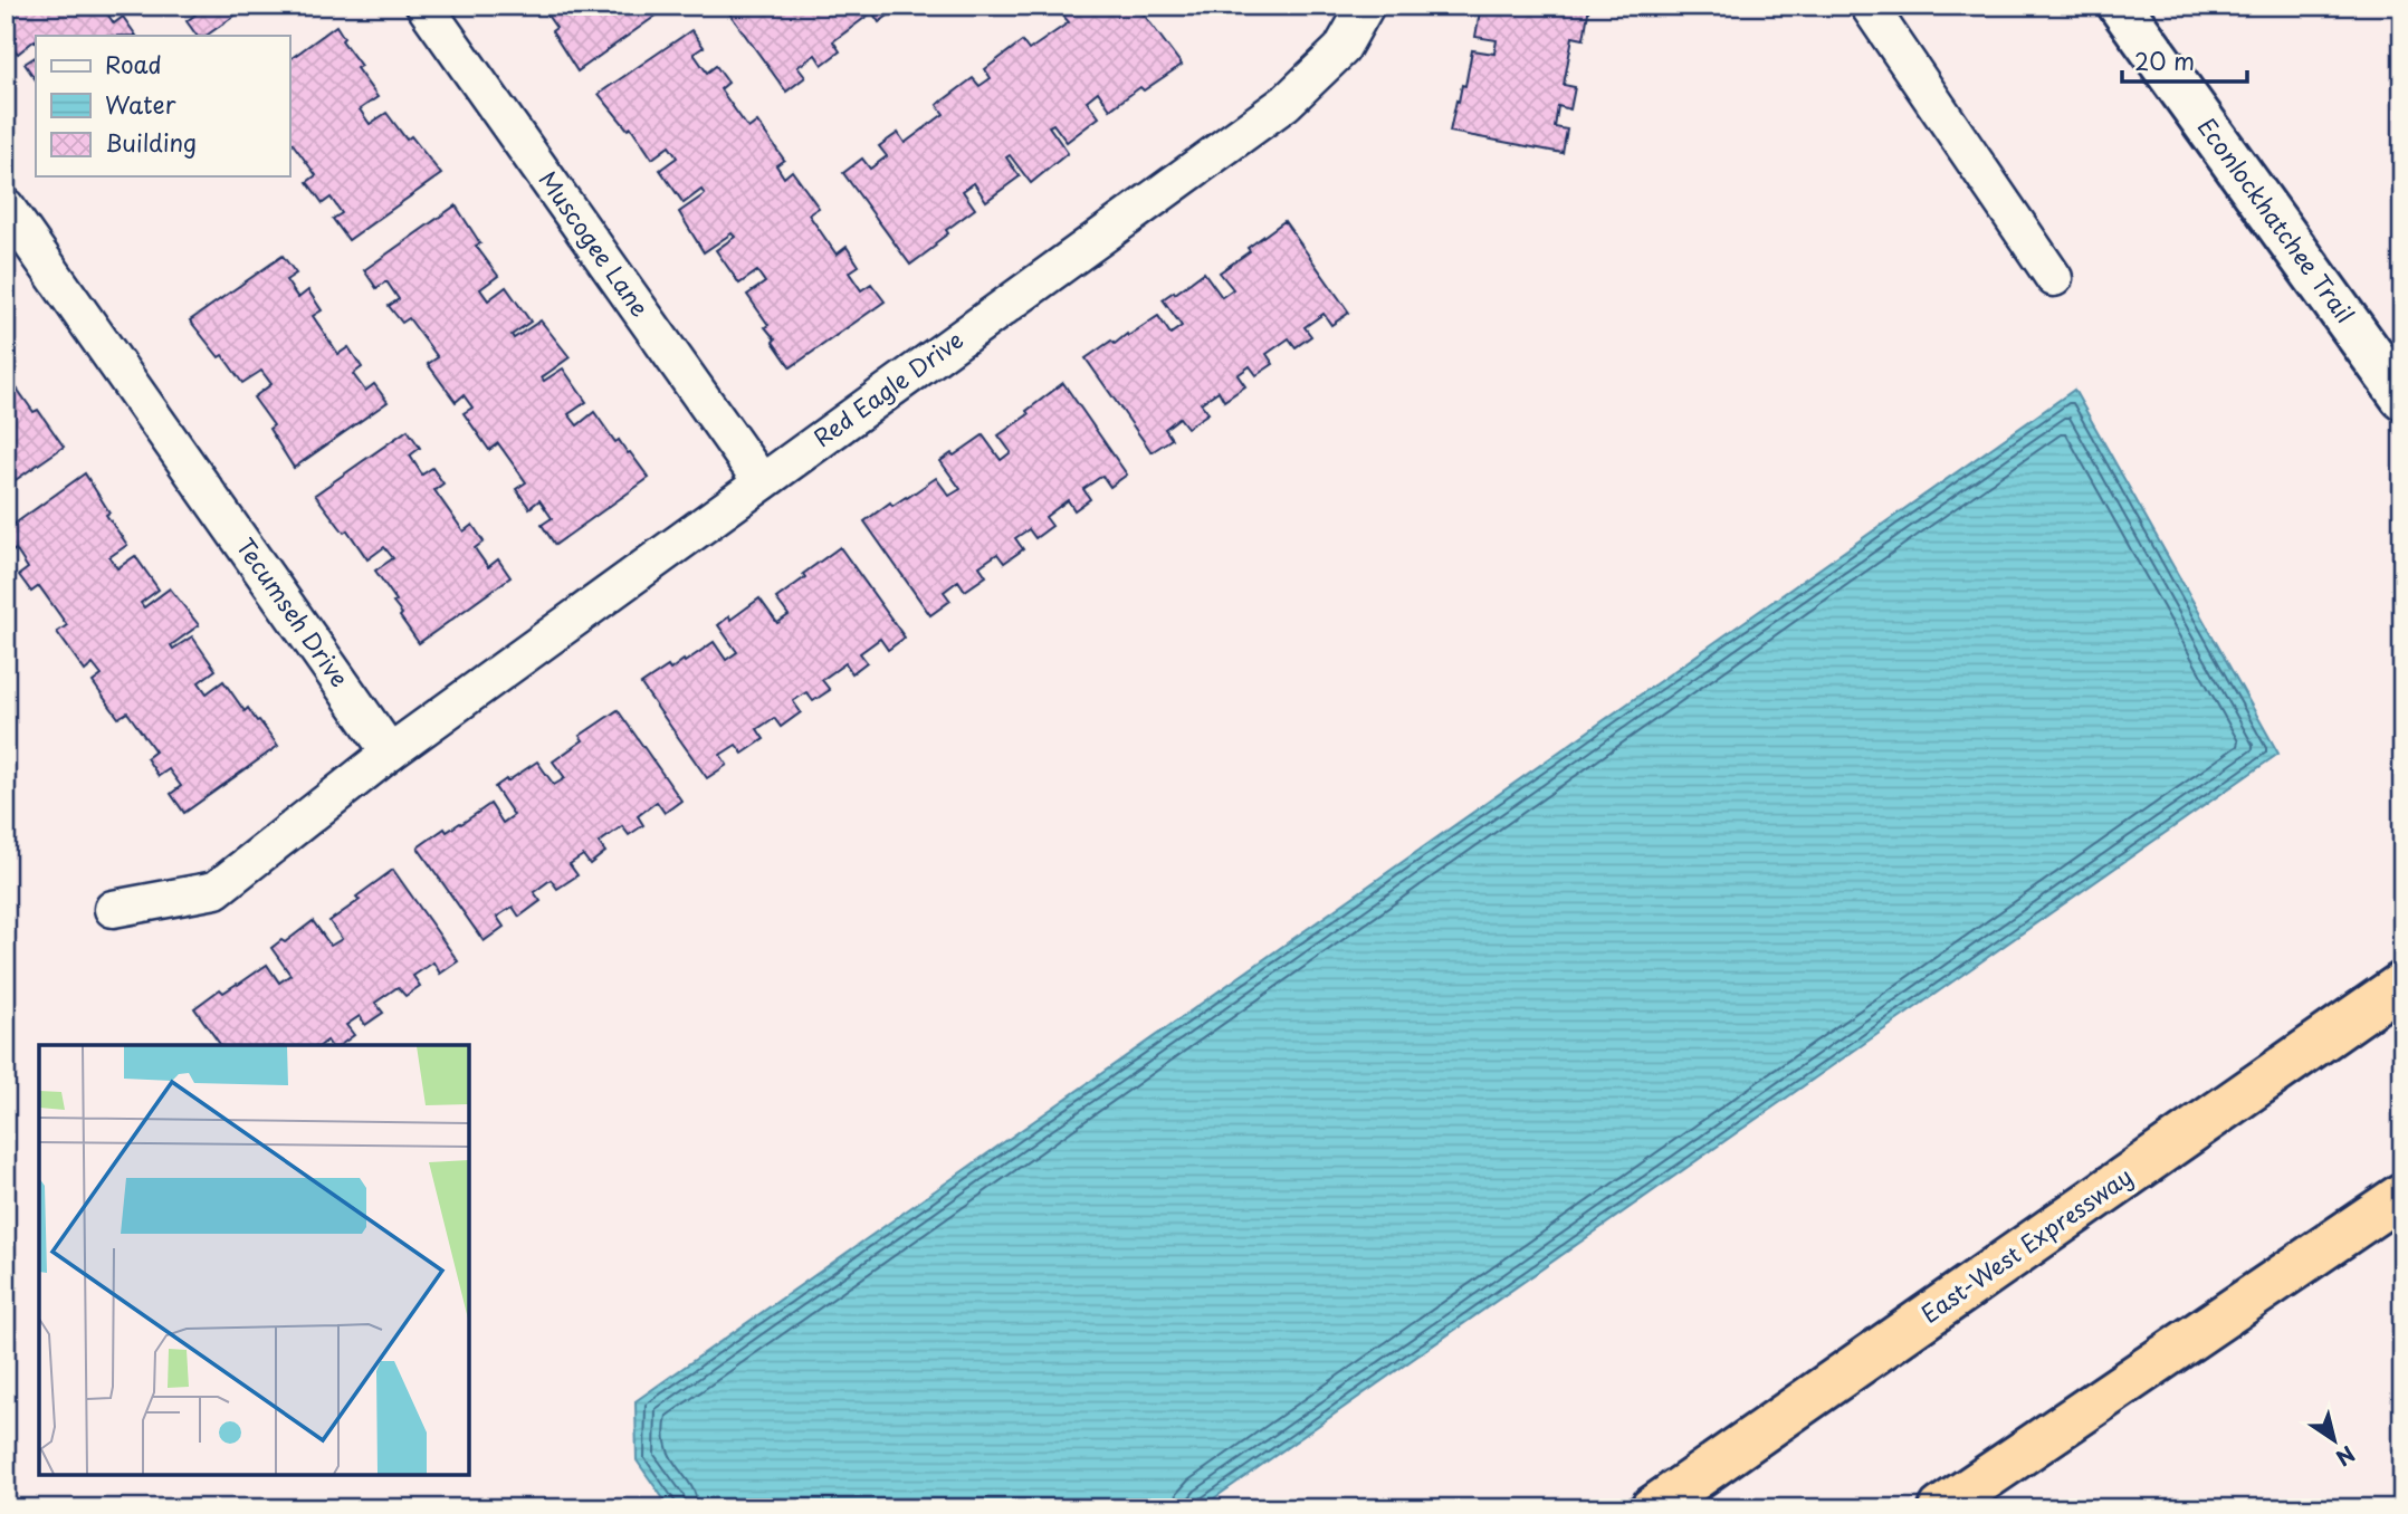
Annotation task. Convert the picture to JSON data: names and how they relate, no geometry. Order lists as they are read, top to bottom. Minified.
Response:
{"streets":{"highway":["East-West Expressway"],"street":["Econlockhatchee Trail","Muscogee Lane","Red Eagle Drive","Tecumseh Drive"]},"crossings":[["Muscogee Lane","Red Eagle Drive"],["Red Eagle Drive","Tecumseh Drive"]],"legend":["Road","Water","Building"],"scale_bar":"20 m","north":"bottom right"}
